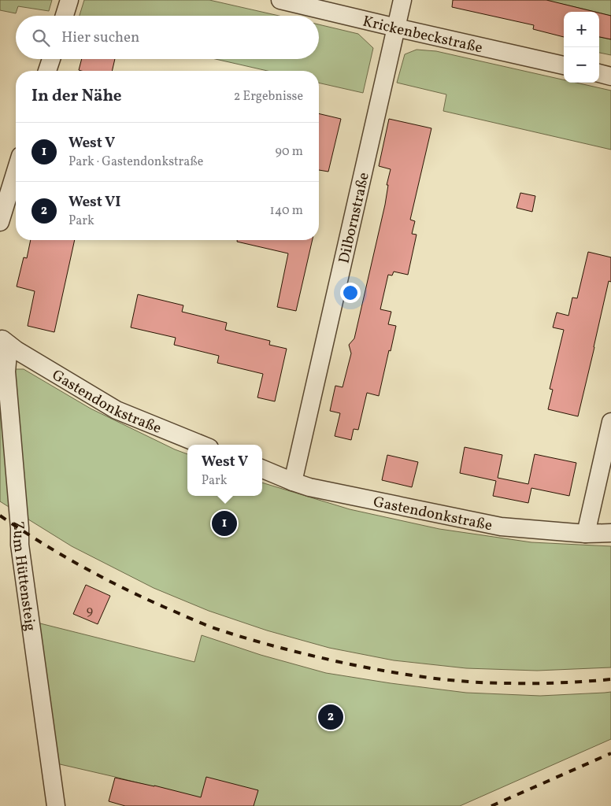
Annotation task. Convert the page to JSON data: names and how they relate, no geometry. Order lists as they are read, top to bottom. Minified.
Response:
{"streets":{"street":["Krickenbeckstraße","Dilbornstraße","Gastendonkstraße","Zum Hüttensteig"]},"crossings":[["Krickenbeckstraße","Dilbornstraße"],["Dilbornstraße","Gastendonkstraße"],["Gastendonkstraße","Zum Hüttensteig"]],"house_numbers":["9"],"page":{"map_buttons":["+","−"],"search":"Hier suchen","heading":["In der Nähe","2 Ergebnisse"],"list":[{"mark":"1","name":"West V","note":"Park · Gastendonkstraße","value":"90 m"},{"mark":"2","name":"West VI","note":"Park","value":"140 m"}],"popup":["West V","Park"],"pins":["1","2"]}}
